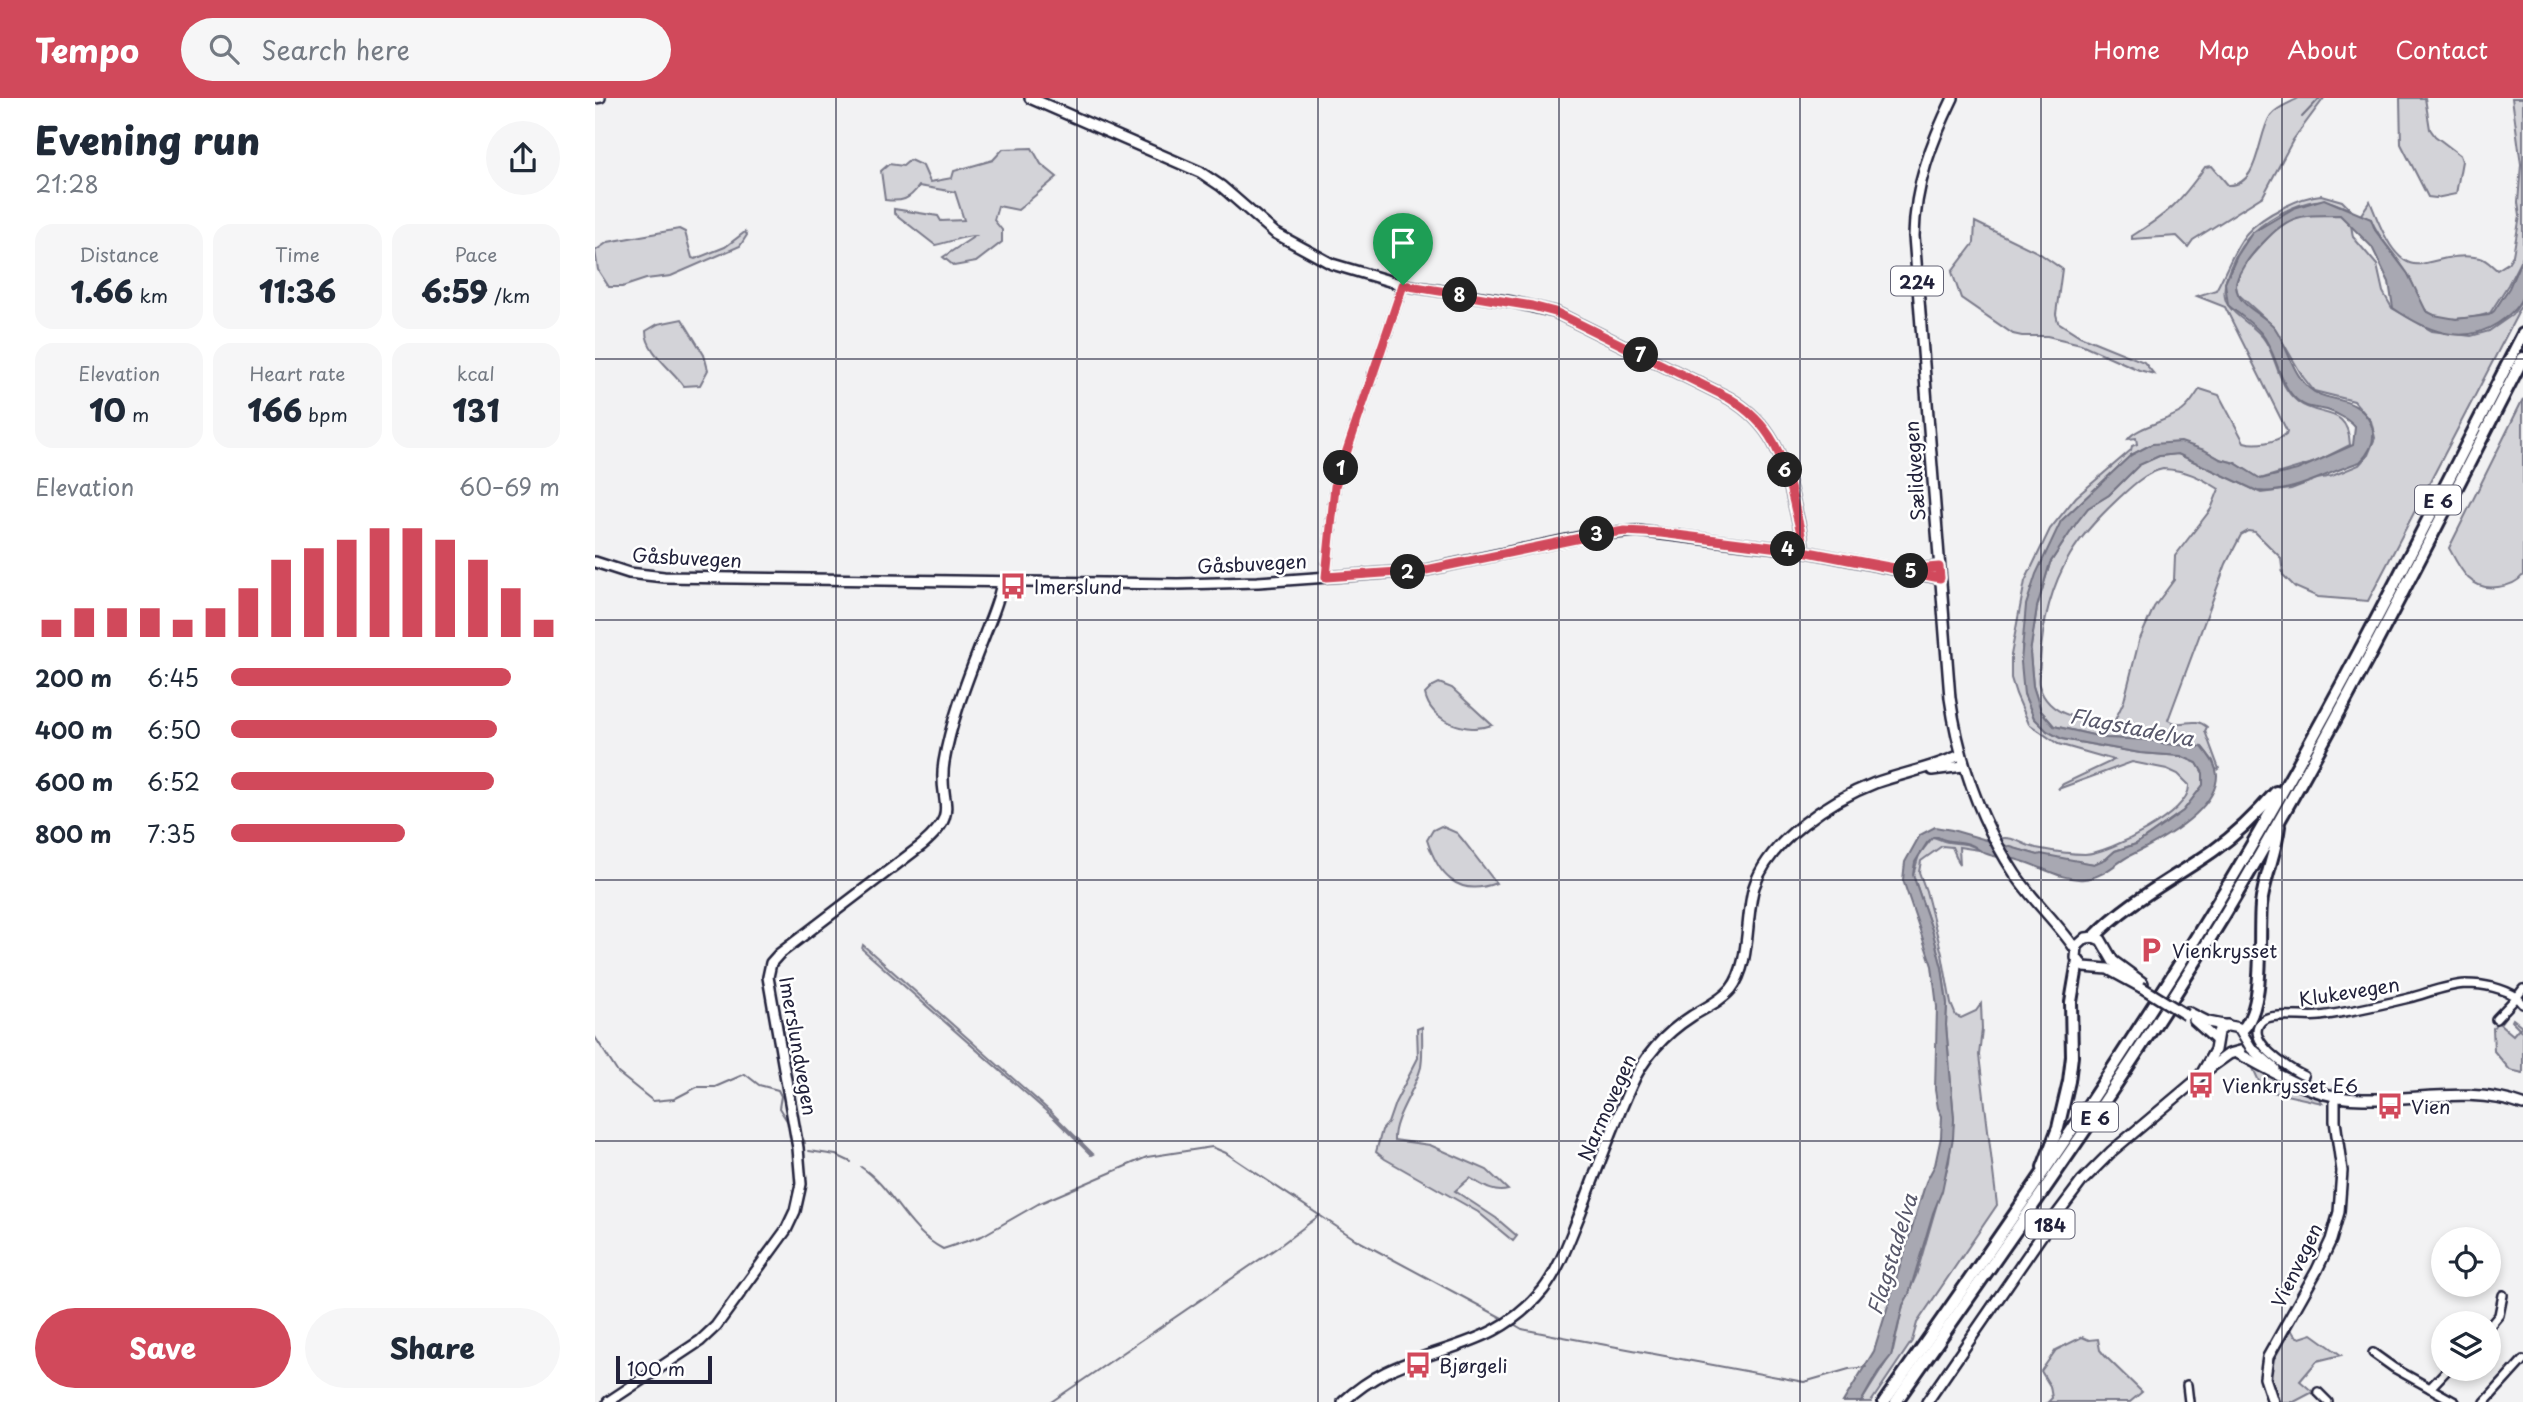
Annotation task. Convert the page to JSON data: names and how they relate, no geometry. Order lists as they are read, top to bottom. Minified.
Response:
{"streets":{"highway":["E 6"],"main road":["224","Sælidvegen","Gåsbuvegen","Imerslundvegen","Narmovegen","184","Vienvegen"],"street":["Klukevegen"]},"crossings":[["224","Sælidvegen"],["224","E 6"],["224","184"],["224","Vienvegen"],["Sælidvegen","Gåsbuvegen"],["Sælidvegen","Narmovegen"],["E 6","184"],["Gåsbuvegen","Imerslundvegen"]],"water":["Flagstadelva"],"places":{"bus stop":["Imerslund","Vienkrysset E6","Vien","Bjørgeli"],"parking":["Vienkrysset"]},"scale_bar":"100 m","page":{"header":"Tempo","search":"Search here","nav":["Home","Map","About","Contact"],"heading":["Evening run","21:28"],"stats":[["Distance","1.66 km"],["Time","11:36"],["Pace","6:59 /km"],["Elevation","10 m"],["Heart rate","166 bpm"],["kcal","131"]],"pins":["8","7","1","6","3","4","5","2"],"chart":["Elevation","60–69 m"],"list":[{"name":"200 m","note":"6:45"},{"name":"400 m","note":"6:50"},{"name":"600 m","note":"6:52"},{"name":"800 m","note":"7:35"}],"buttons":["Save","Share"],"scale":"100 m"}}
